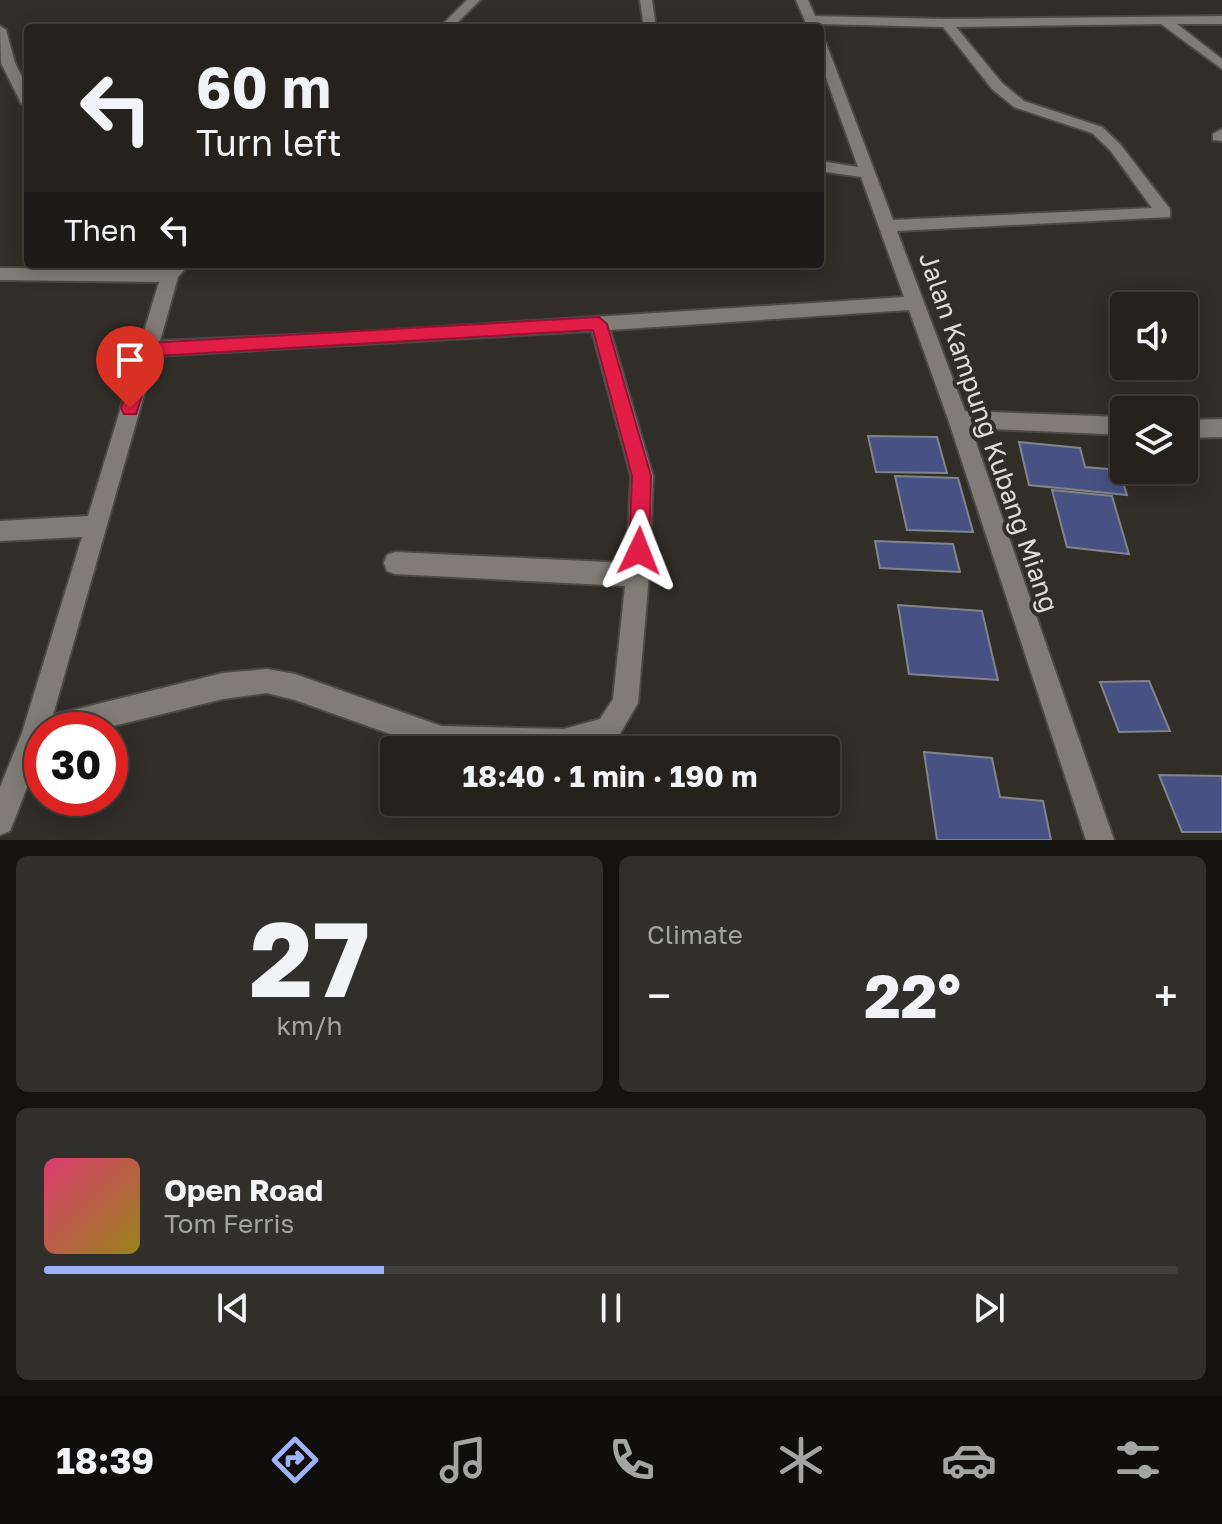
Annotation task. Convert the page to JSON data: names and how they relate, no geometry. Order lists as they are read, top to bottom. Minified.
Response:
{"streets":{"street":["Jalan Kampung Kubang Miang"]},"page":{"turn":["60 m","Turn left"],"then":"Then","limit":"30","trip":"18:40 · 1 min · 190 m","tile":[["27","km/h"],"Climate"],"heat":["−","22°","+"],"song":["Open Road","Tom Ferris"],"tabs":"18:39"}}
